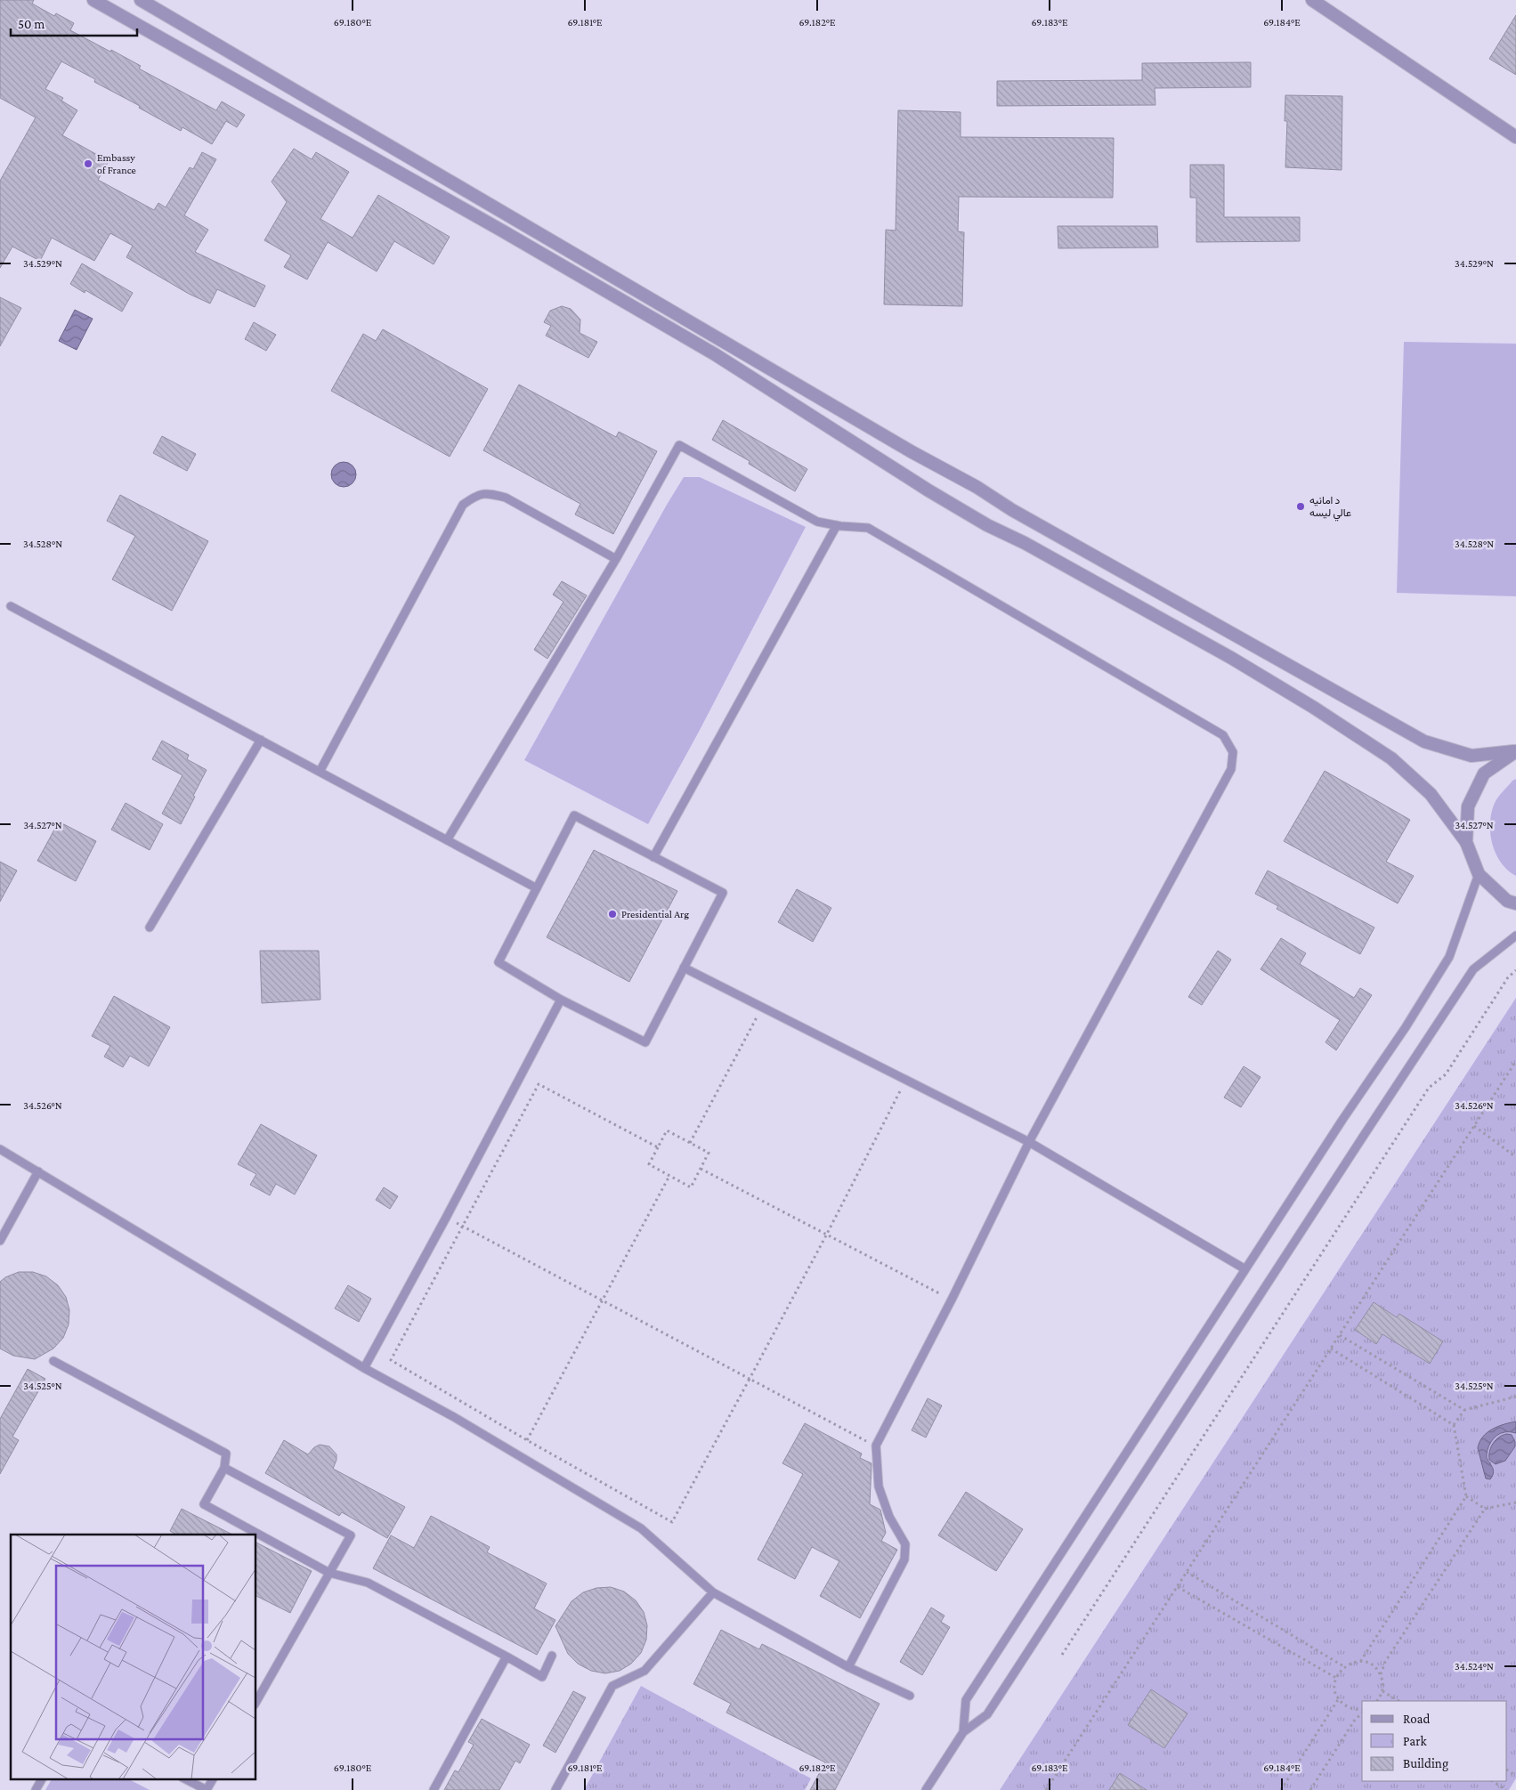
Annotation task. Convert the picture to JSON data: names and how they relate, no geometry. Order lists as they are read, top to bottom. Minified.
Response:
{"places":["Embassy of France","د امانیه عالي لیسه","Presidential Arg"],"legend":["Road","Park","Building"],"scale_bar":"50 m","coordinates":["69.180°E","69.181°E","69.182°E","69.183°E","69.184°E","34.529°N","34.528°N","34.527°N","34.526°N","34.525°N","34.524°N"]}
